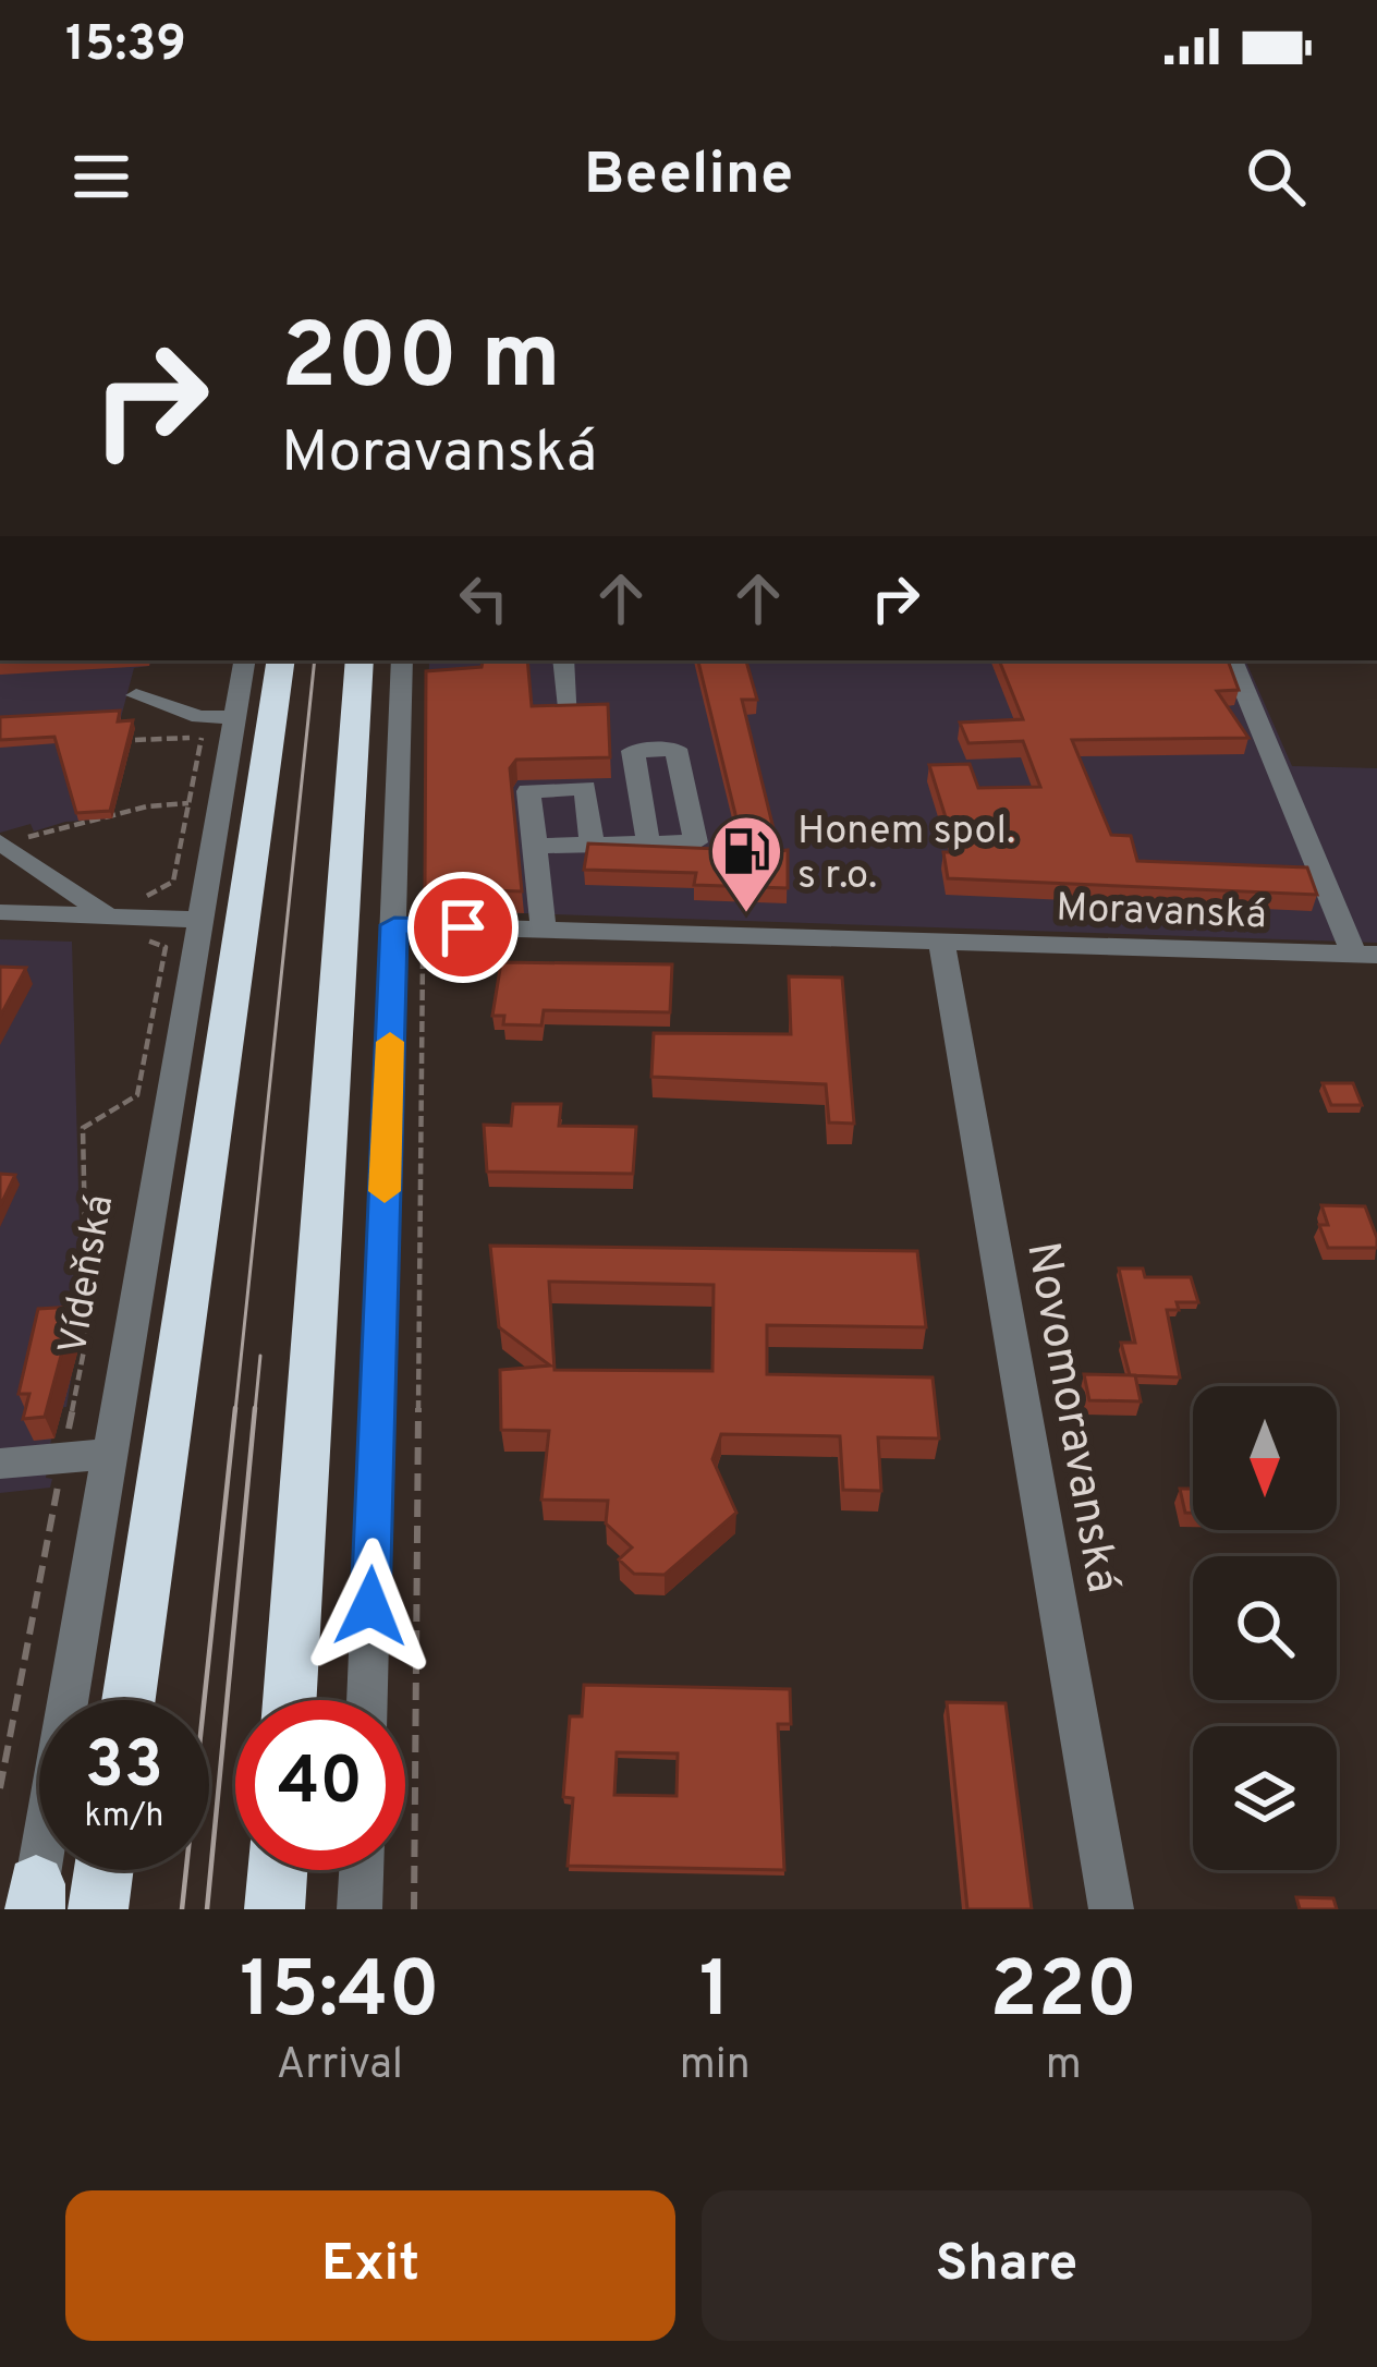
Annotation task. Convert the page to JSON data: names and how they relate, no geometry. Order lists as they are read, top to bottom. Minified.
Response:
{"streets":{"street":["Moravanská","Vídeňská","Novomoravanská"]},"crossings":[["Moravanská","Novomoravanská"]],"places":{"fuel station":["Honem spol. s r.o."]},"north":"bottom","page":{"status":"15:39","header":"Beeline","turn":["200 m","Moravanská"],"speed":"33 km/h","limit":"40","eta":["15:40","Arrival","1","min","220","m"],"buttons":["Exit","Share"]}}
